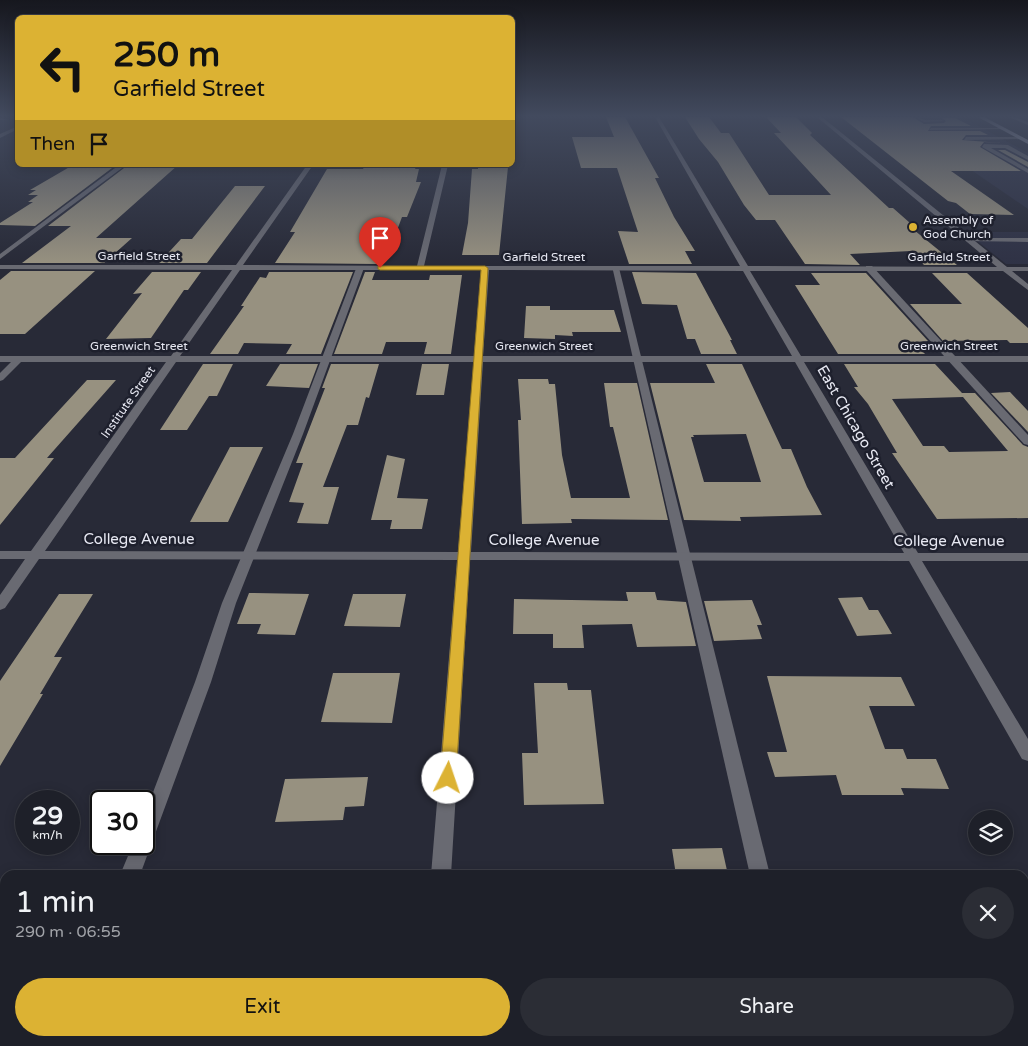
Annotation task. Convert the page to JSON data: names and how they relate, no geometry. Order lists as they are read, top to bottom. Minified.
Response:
{"streets":{"street":["Garfield Street","Greenwich Street","Institute Street","East Chicago Street","College Avenue"]},"crossings":[["Garfield Street","Institute Street"],["Garfield Street","East Chicago Street"],["Greenwich Street","Institute Street"],["Greenwich Street","East Chicago Street"],["Institute Street","College Avenue"],["East Chicago Street","College Avenue"]],"places":["Assembly of God Church"],"page":{"turn":["250 m","Garfield Street"],"then":"Then","speed":"29 km/h","limit":"30","heading":["1 min","290 m · 06:55"],"buttons":["Exit","Share"]}}
